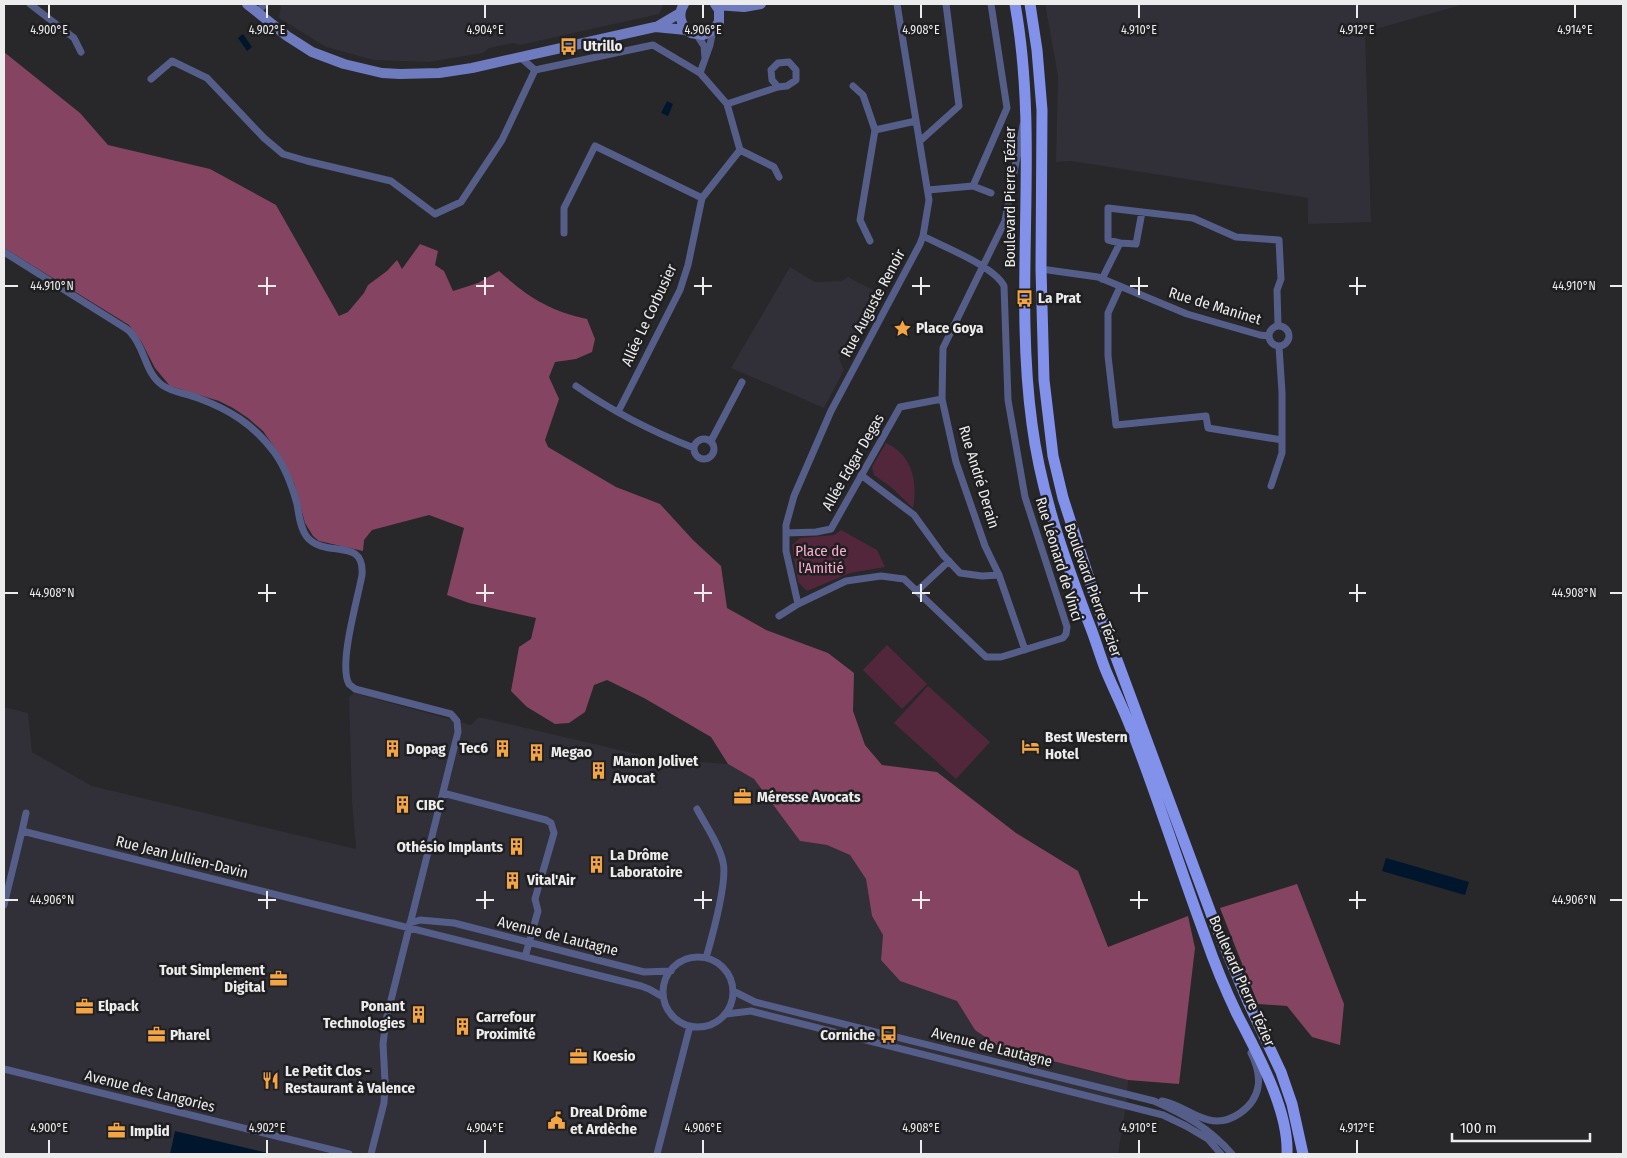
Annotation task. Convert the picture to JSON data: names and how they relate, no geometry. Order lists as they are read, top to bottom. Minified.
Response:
{"streets":{"main road":["Boulevard Pierre Tézier"],"street":["Rue Auguste Renoir","Rue de Maninet","Allée Le Corbusier","Allée Edgar Degas","Rue André Derain","Rue Léonard de Vinci","Rue Jean Jullien-Davin","Avenue de Lautagne","Avenue des Langories"]},"crossings":[["Boulevard Pierre Tézier","Rue de Maninet"],["Boulevard Pierre Tézier","Rue André Derain"],["Rue Auguste Renoir","Allée Edgar Degas"],["Rue Auguste Renoir","Rue Léonard de Vinci"],["Allée Edgar Degas","Rue André Derain"],["Rue André Derain","Rue Léonard de Vinci"],["Rue Jean Jullien-Davin","Avenue de Lautagne"]],"parks":["Place de l'Amitié"],"places":{"bus stop":["Utrillo","La Prat","Corniche"],"place":["Place Goya"],"hotel":["Best Western Hotel"],"building":["Tec6","Dopag","Megao","Manon Jolivet Avocat","CIBC","Othésio Implants","La Drôme Laboratoire","Vital'Air","Ponant Technologies","Carrefour Proximité"],"office":["Méresse Avocats","Tout Simplement Digital","Elpack","Pharel","Koesio","Implid"],"restaurant":["Le Petit Clos - Restaurant à Valence"],"public building":["Dreal Drôme et Ardèche"]},"scale_bar":"100 m","coordinates":["4.900°E","4.902°E","4.904°E","4.906°E","4.908°E","4.910°E","4.912°E","4.914°E","44.910°N","44.908°N","44.906°N"]}
